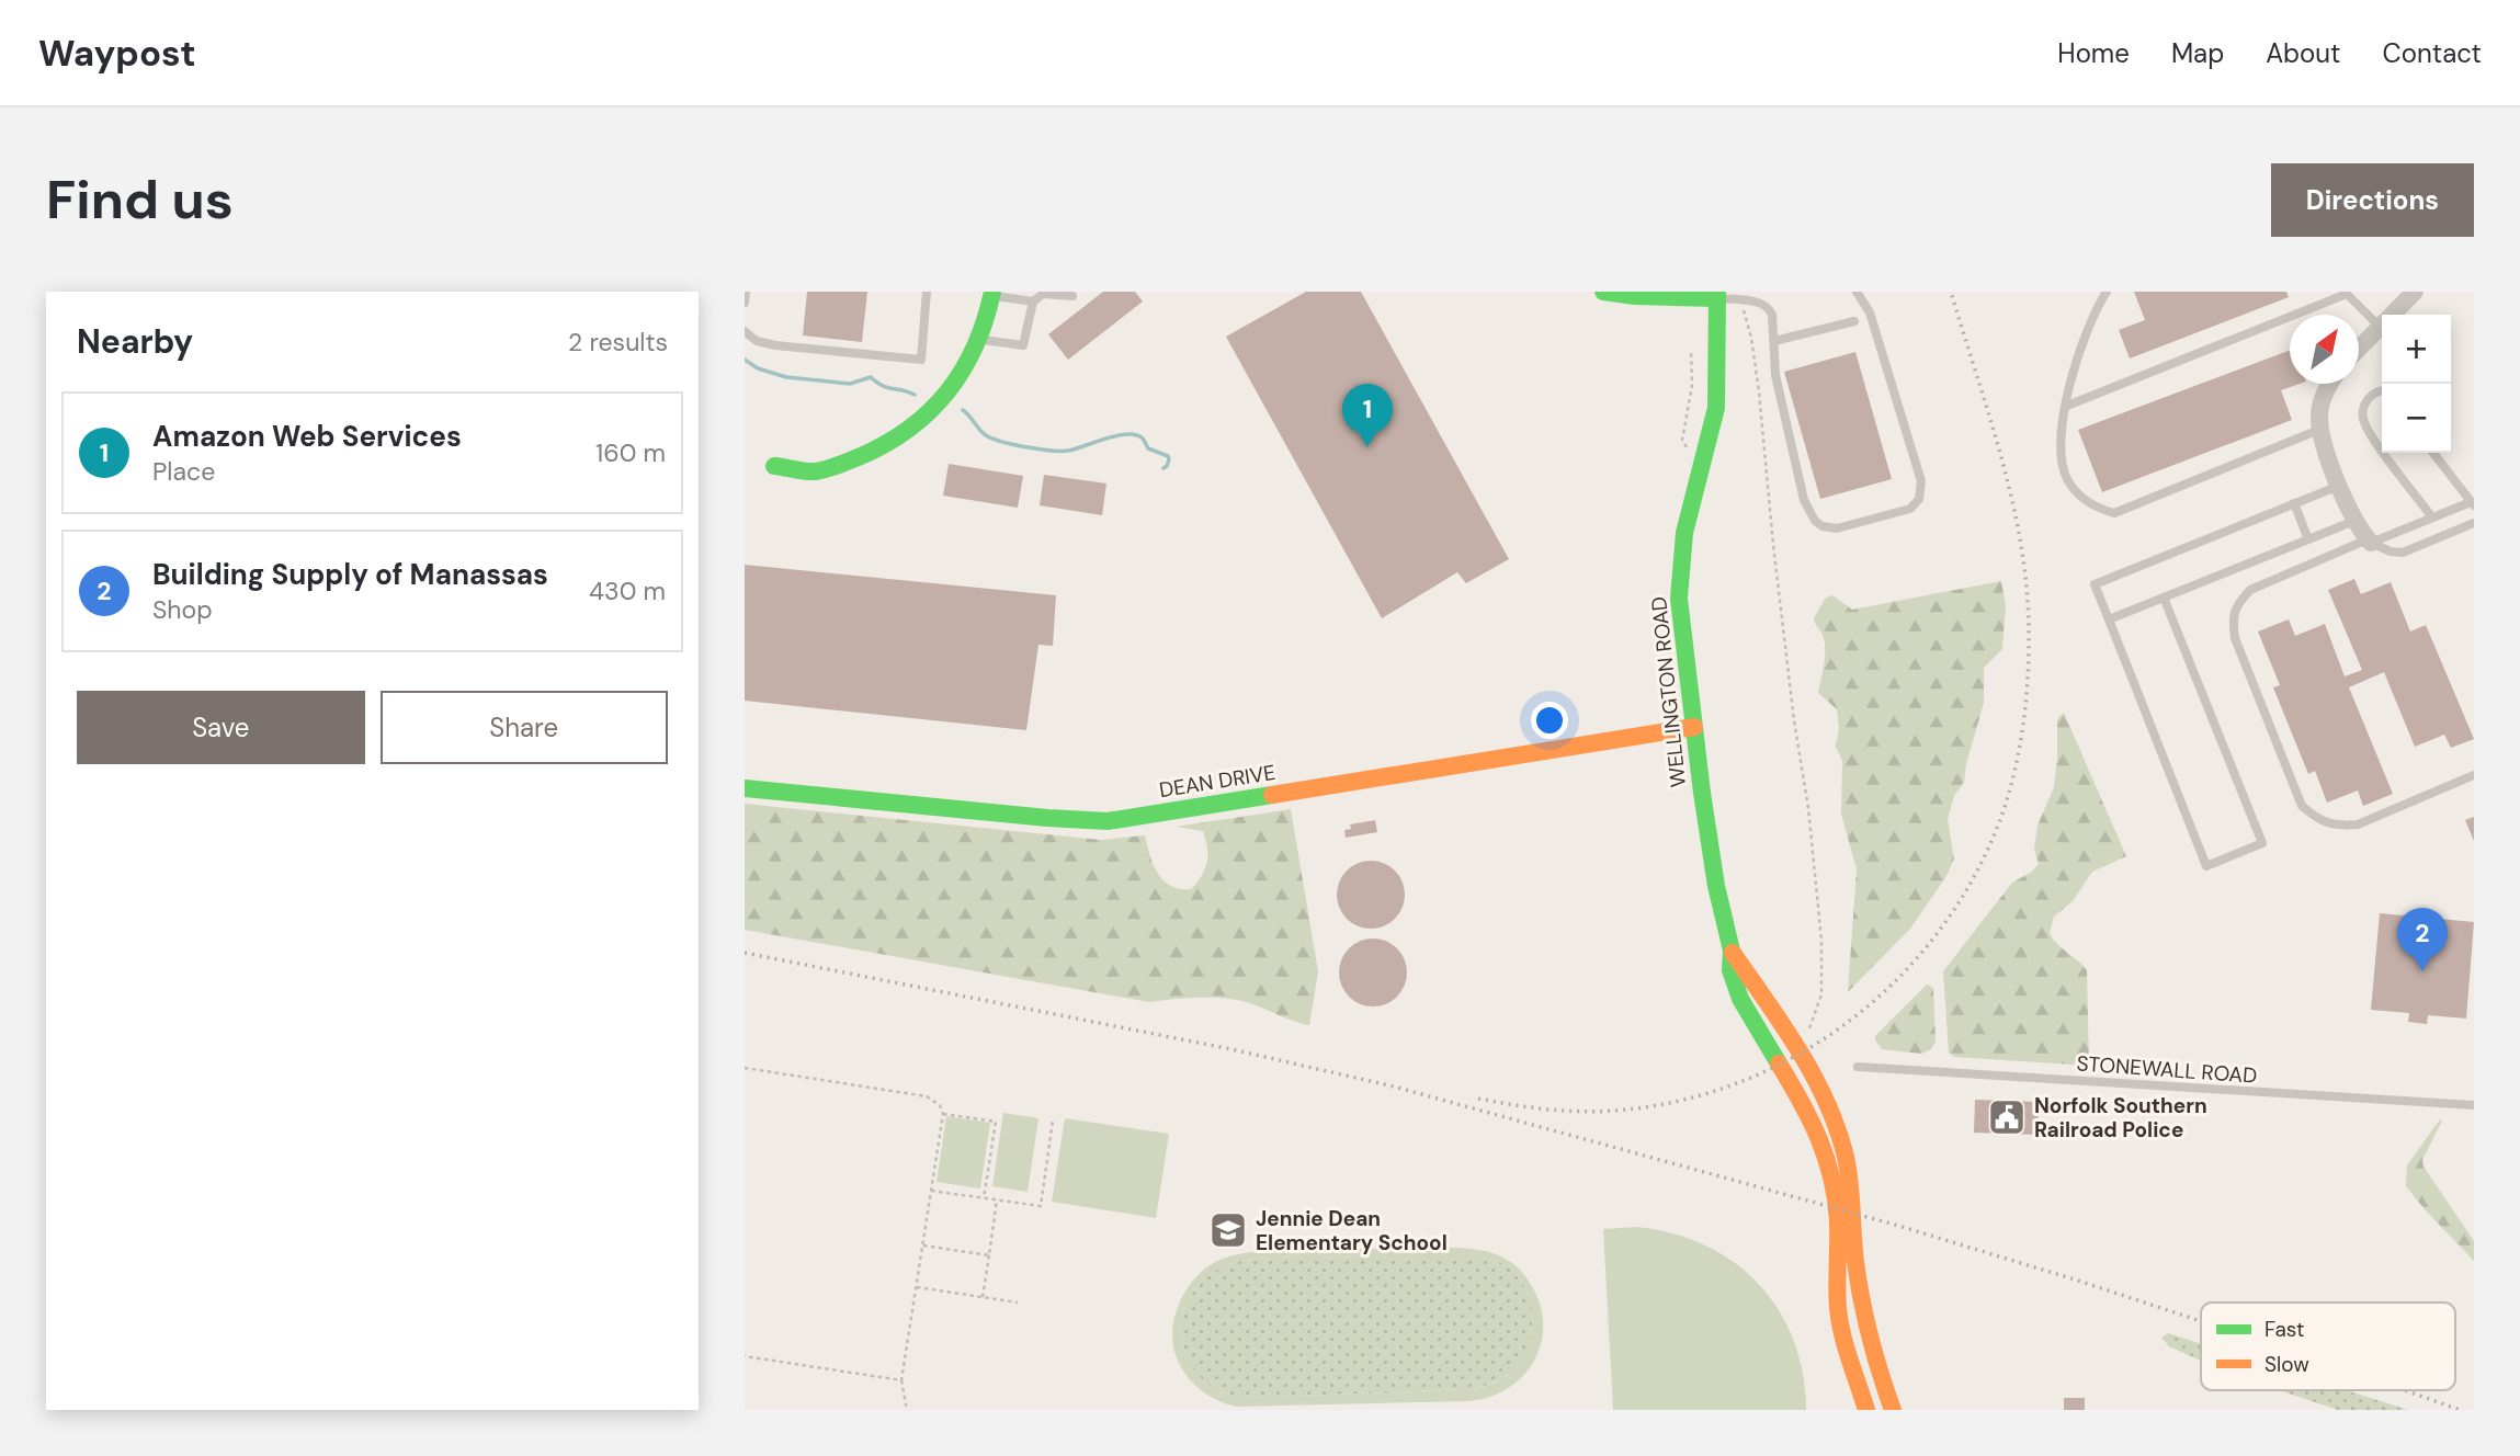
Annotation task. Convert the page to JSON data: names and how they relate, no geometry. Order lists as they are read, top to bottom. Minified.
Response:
{"streets":{"main road":["WELLINGTON ROAD","DEAN DRIVE"],"lane":["STONEWALL ROAD"]},"crossings":[["WELLINGTON ROAD","DEAN DRIVE"]],"places":{"public building":["Norfolk Southern Railroad Police"],"school or university":["Jennie Dean Elementary School"]},"legend":["Fast","Slow"],"north":"top right","page":{"header":"Waypost","nav":["Home","Map","About","Contact"],"buttons":["Directions",["Save","Share"]],"title":"Find us","heading":["Nearby","2 results"],"map_buttons":["+","−"],"pins":["1","2"],"list":[{"mark":"1","name":"Amazon Web Services","note":"Place","value":"160 m"},{"mark":"2","name":"Building Supply of Manassas","note":"Shop","value":"430 m"}]}}
